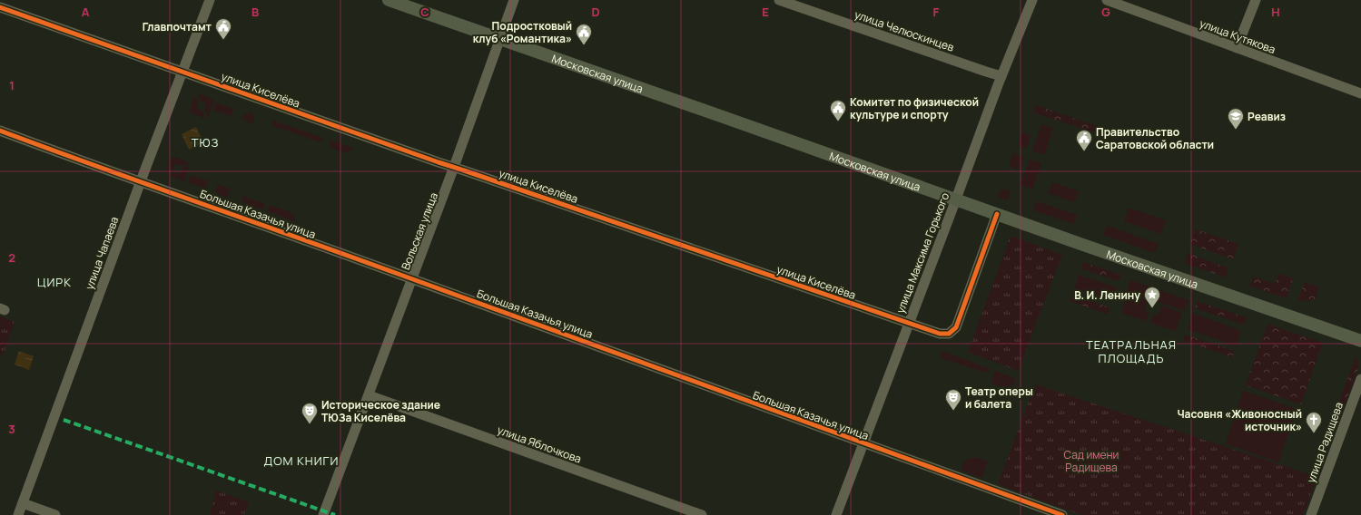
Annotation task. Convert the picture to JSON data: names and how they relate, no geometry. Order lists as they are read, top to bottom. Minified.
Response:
{"streets":{"main road":["Московская улица"],"street":["улица Челюскинцев","улица Кутякова","улица Киселёва","Большая Казачья улица","Вольская улица","улица Чапаева","улица Максима Горького","улица Радищева","улица Яблочкова"]},"crossings":[["улица Челюскинцев","улица Максима Горького"],["Московская улица","улица Киселёва"],["Московская улица","Вольская улица"],["Московская улица","улица Максима Горького"],["улица Киселёва","Вольская улица"],["улица Киселёва","улица Чапаева"],["улица Киселёва","улица Максима Горького"],["Большая Казачья улица","Вольская улица"],["Большая Казачья улица","улица Чапаева"],["Большая Казачья улица","улица Максима Горького"],["Вольская улица","улица Яблочкова"]],"districts":["ТЮЗ","ЦИРК","ТЕАТРАЛЬНАЯ ПЛОЩАДЬ","ДОМ КНИГИ"],"parks":["Сад имени Радищева"],"places":{"public building":["Главпочтамт","Подростковый клуб «Романтика»","Комитет по физической культуре и спорту","Правительство Саратовской области"],"school or university":["Реавиз"],"place":["В. И. Ленину"],"theatre":["Театр оперы и балета","Историческое здание ТЮЗа Киселёва"],"church":["Часовня «Живоносный источник»"]},"grid":{"columns":["A","B","C","D","E","F","G","H"],"rows":["1","2","3"]}}
